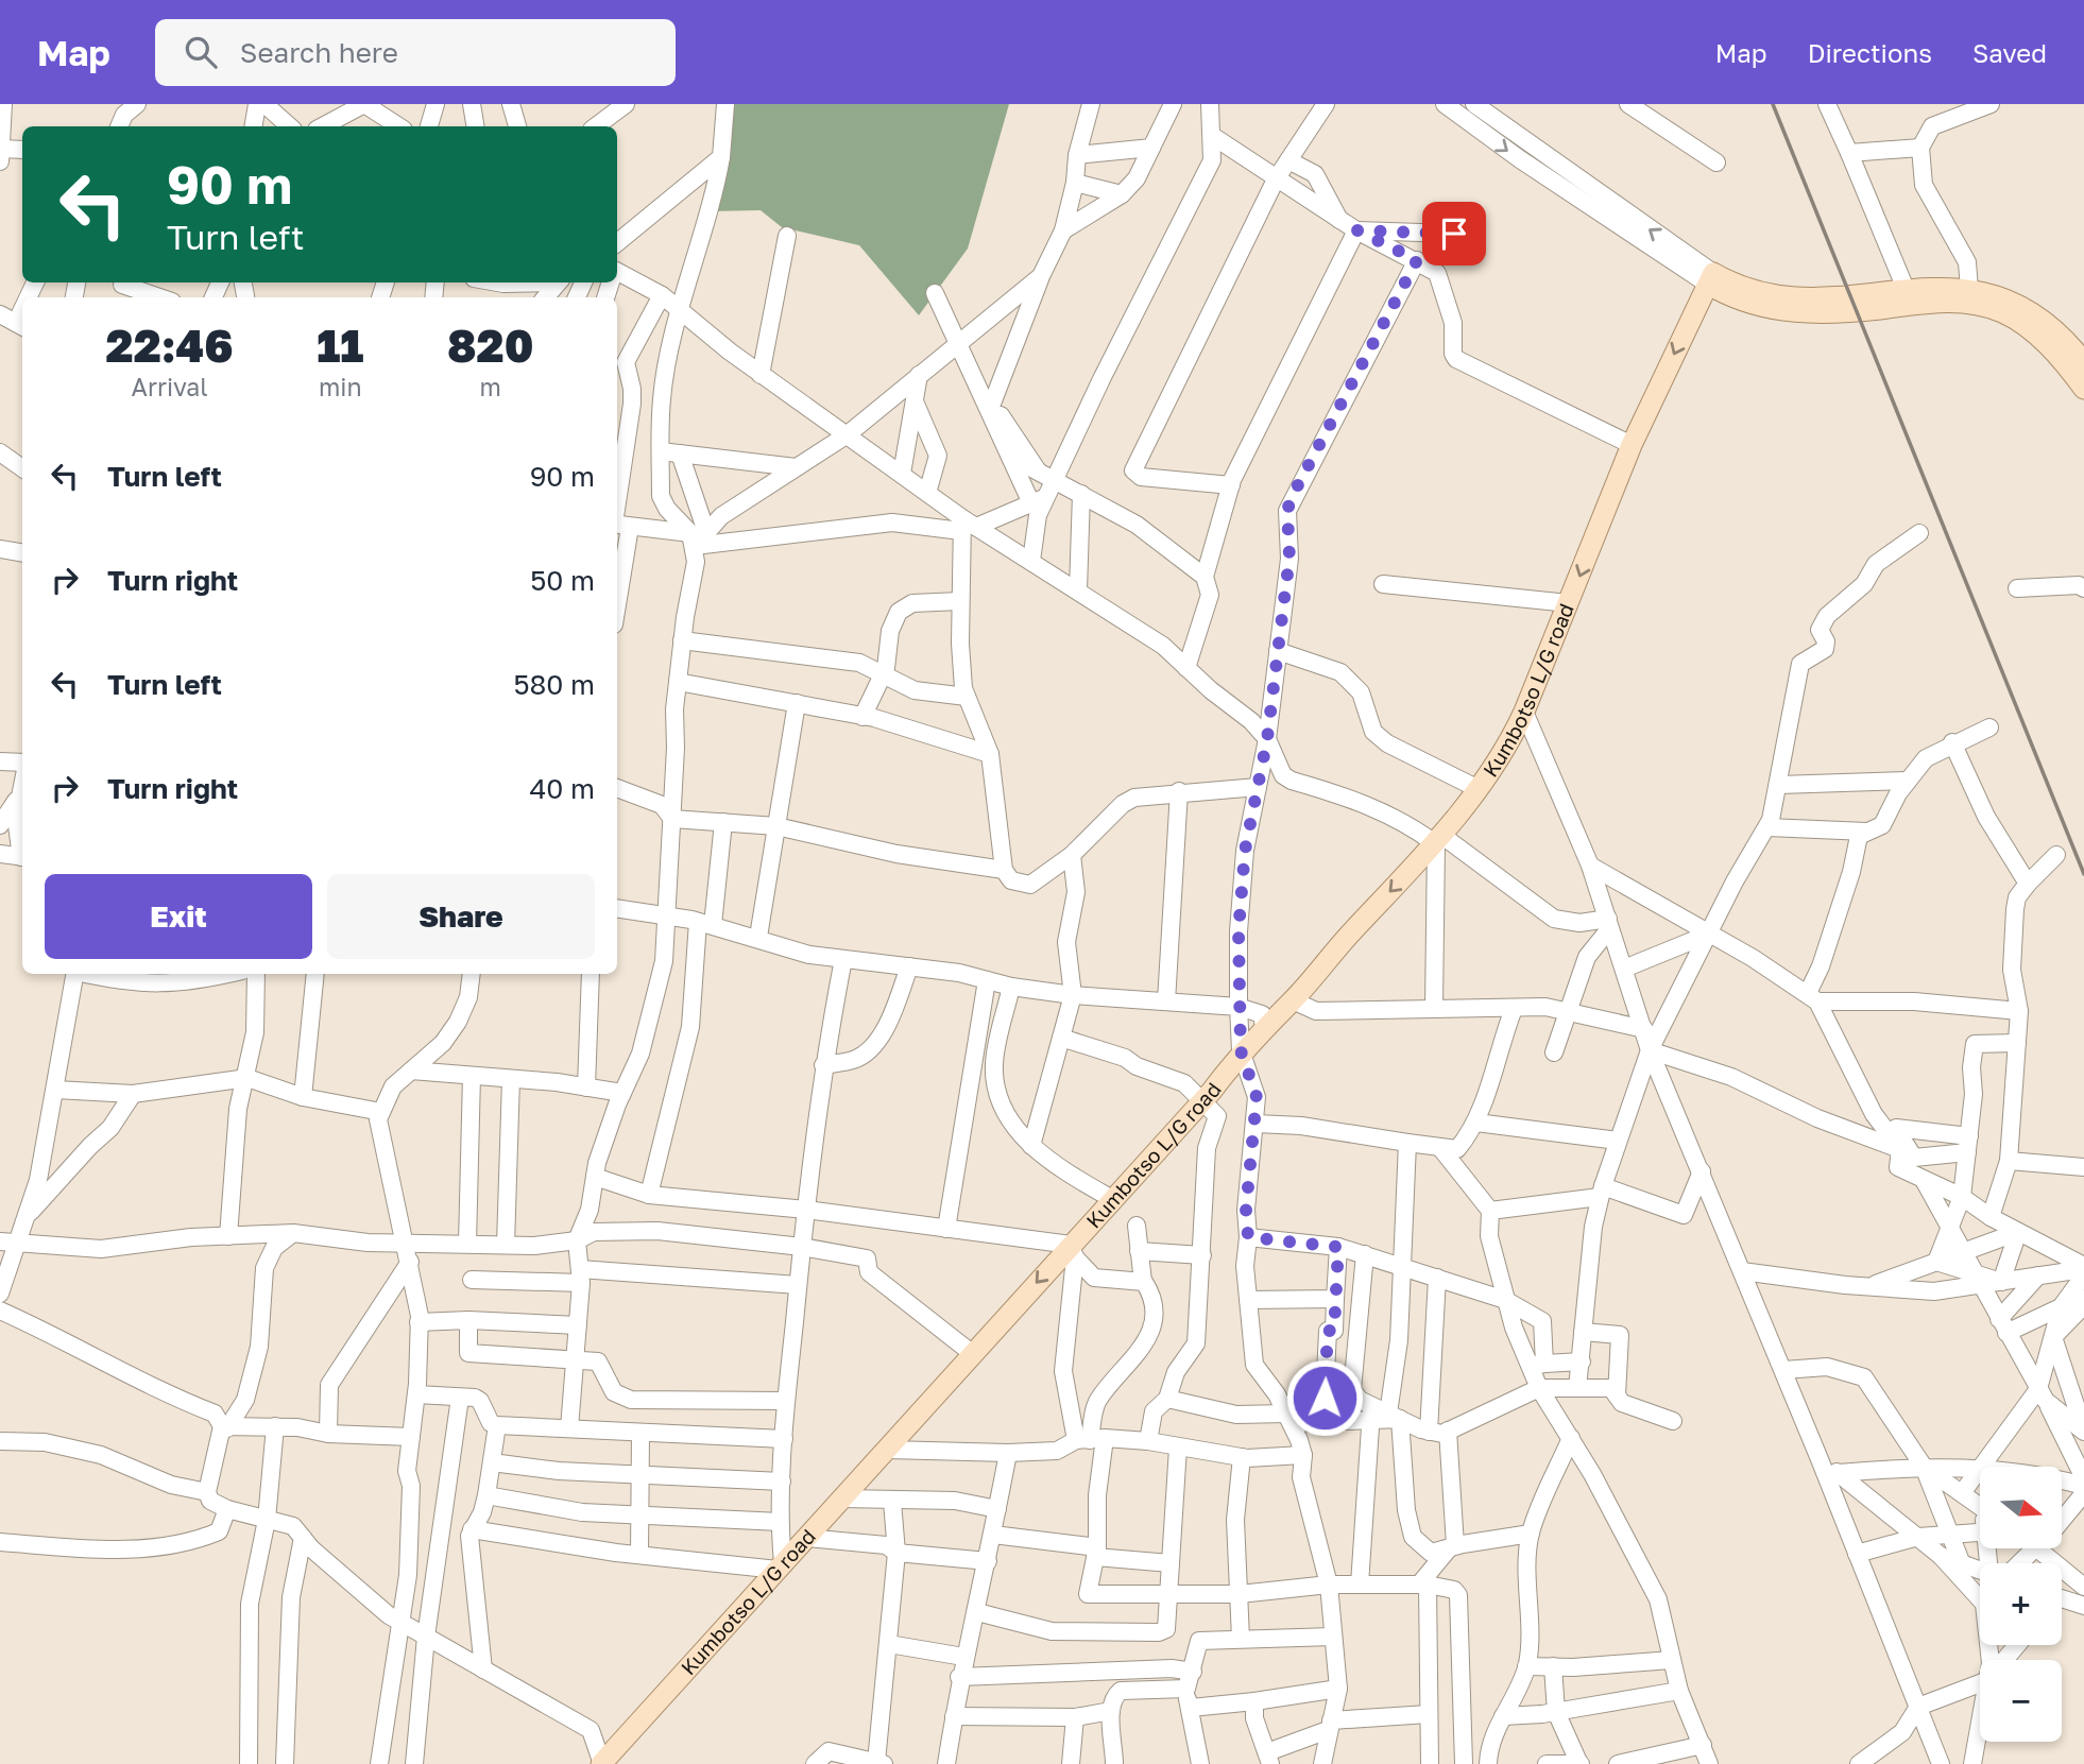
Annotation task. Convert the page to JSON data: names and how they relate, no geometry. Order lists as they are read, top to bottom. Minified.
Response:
{"streets":{"main road":["Kumbotso L/G road"]},"one_way":["Kumbotso L/G road"],"north":"right","page":{"header":"Map","search":"Search here","nav":["Map","Directions","Saved"],"turn":["90 m","Turn left"],"eta":["22:46","Arrival","11","min","820","m"],"list":[{"name":"Turn left","value":"90 m"},{"name":"Turn right","value":"50 m"},{"name":"Turn left","value":"580 m"},{"name":"Turn right","value":"40 m"}],"buttons":["Exit","Share"],"map_buttons":["+","−"]}}
